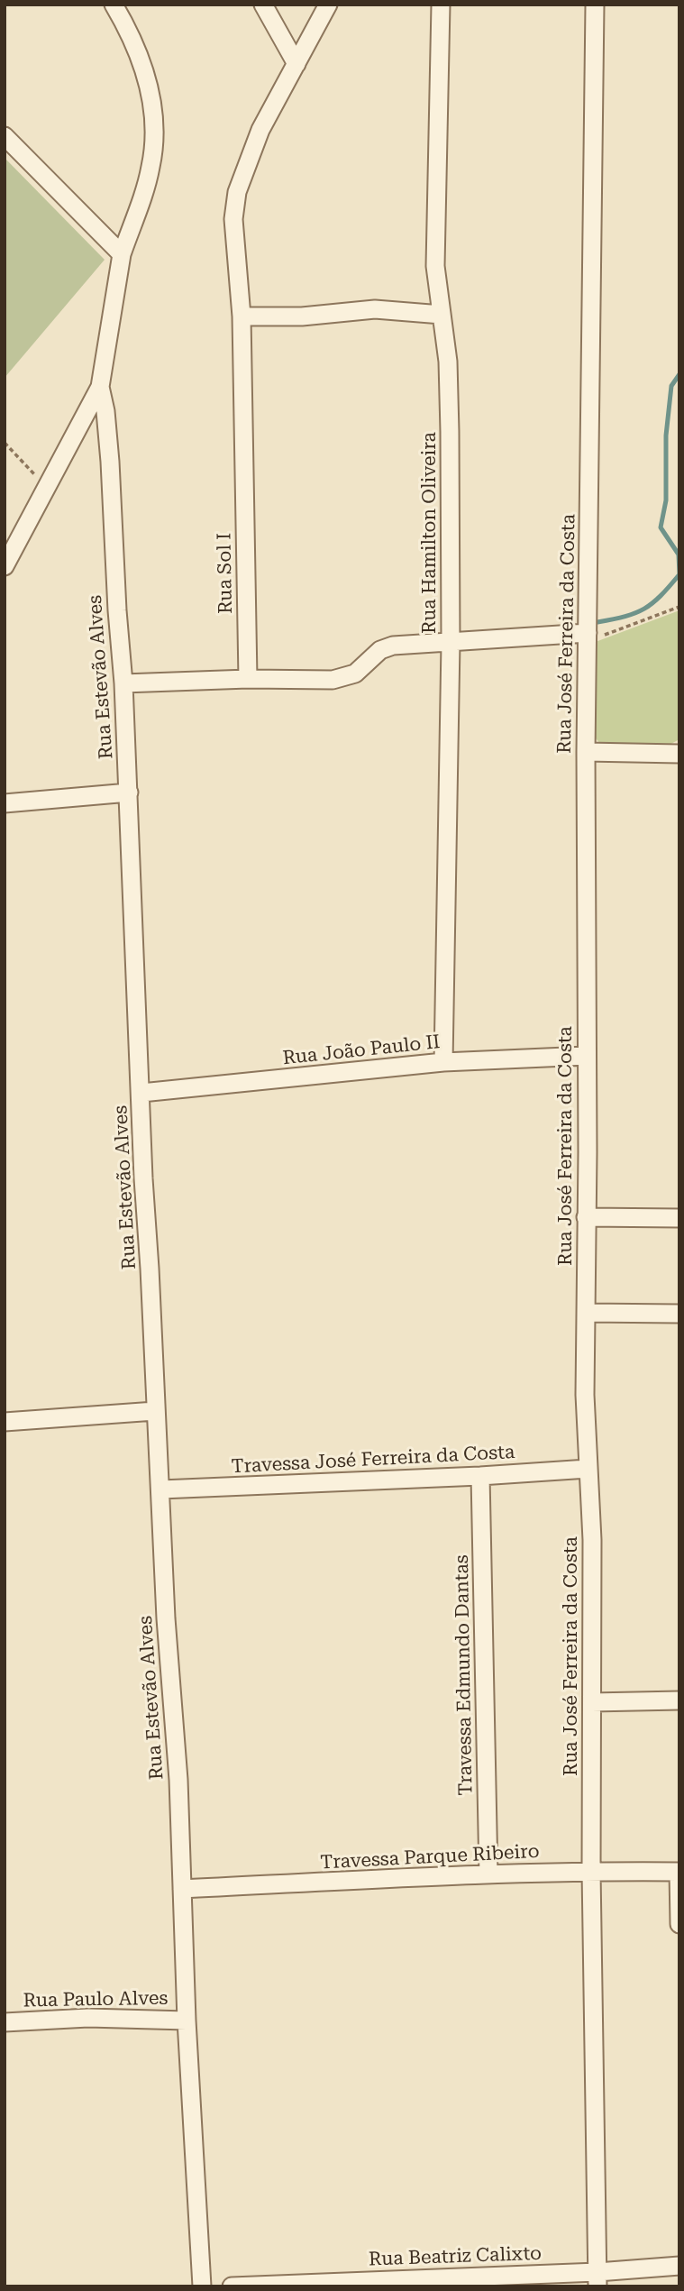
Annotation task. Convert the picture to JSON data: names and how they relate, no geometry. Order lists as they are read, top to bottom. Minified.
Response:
{"streets":{"street":["Rua Hamilton Oliveira","Rua Sol I","Rua José Ferreira da Costa","Rua Estevão Alves","Rua João Paulo II","Travessa José Ferreira da Costa","Travessa Edmundo Dantas","Travessa Parque Ribeiro","Rua Paulo Alves","Rua Beatriz Calixto"]},"crossings":[["Rua Hamilton Oliveira","Rua João Paulo II"],["Rua José Ferreira da Costa","Rua João Paulo II"],["Rua José Ferreira da Costa","Travessa José Ferreira da Costa"],["Rua José Ferreira da Costa","Travessa Parque Ribeiro"],["Rua José Ferreira da Costa","Rua Beatriz Calixto"],["Rua Estevão Alves","Rua João Paulo II"],["Rua Estevão Alves","Travessa José Ferreira da Costa"],["Rua Estevão Alves","Travessa Parque Ribeiro"],["Rua Estevão Alves","Rua Paulo Alves"],["Travessa José Ferreira da Costa","Travessa Edmundo Dantas"],["Travessa Edmundo Dantas","Travessa Parque Ribeiro"]]}
